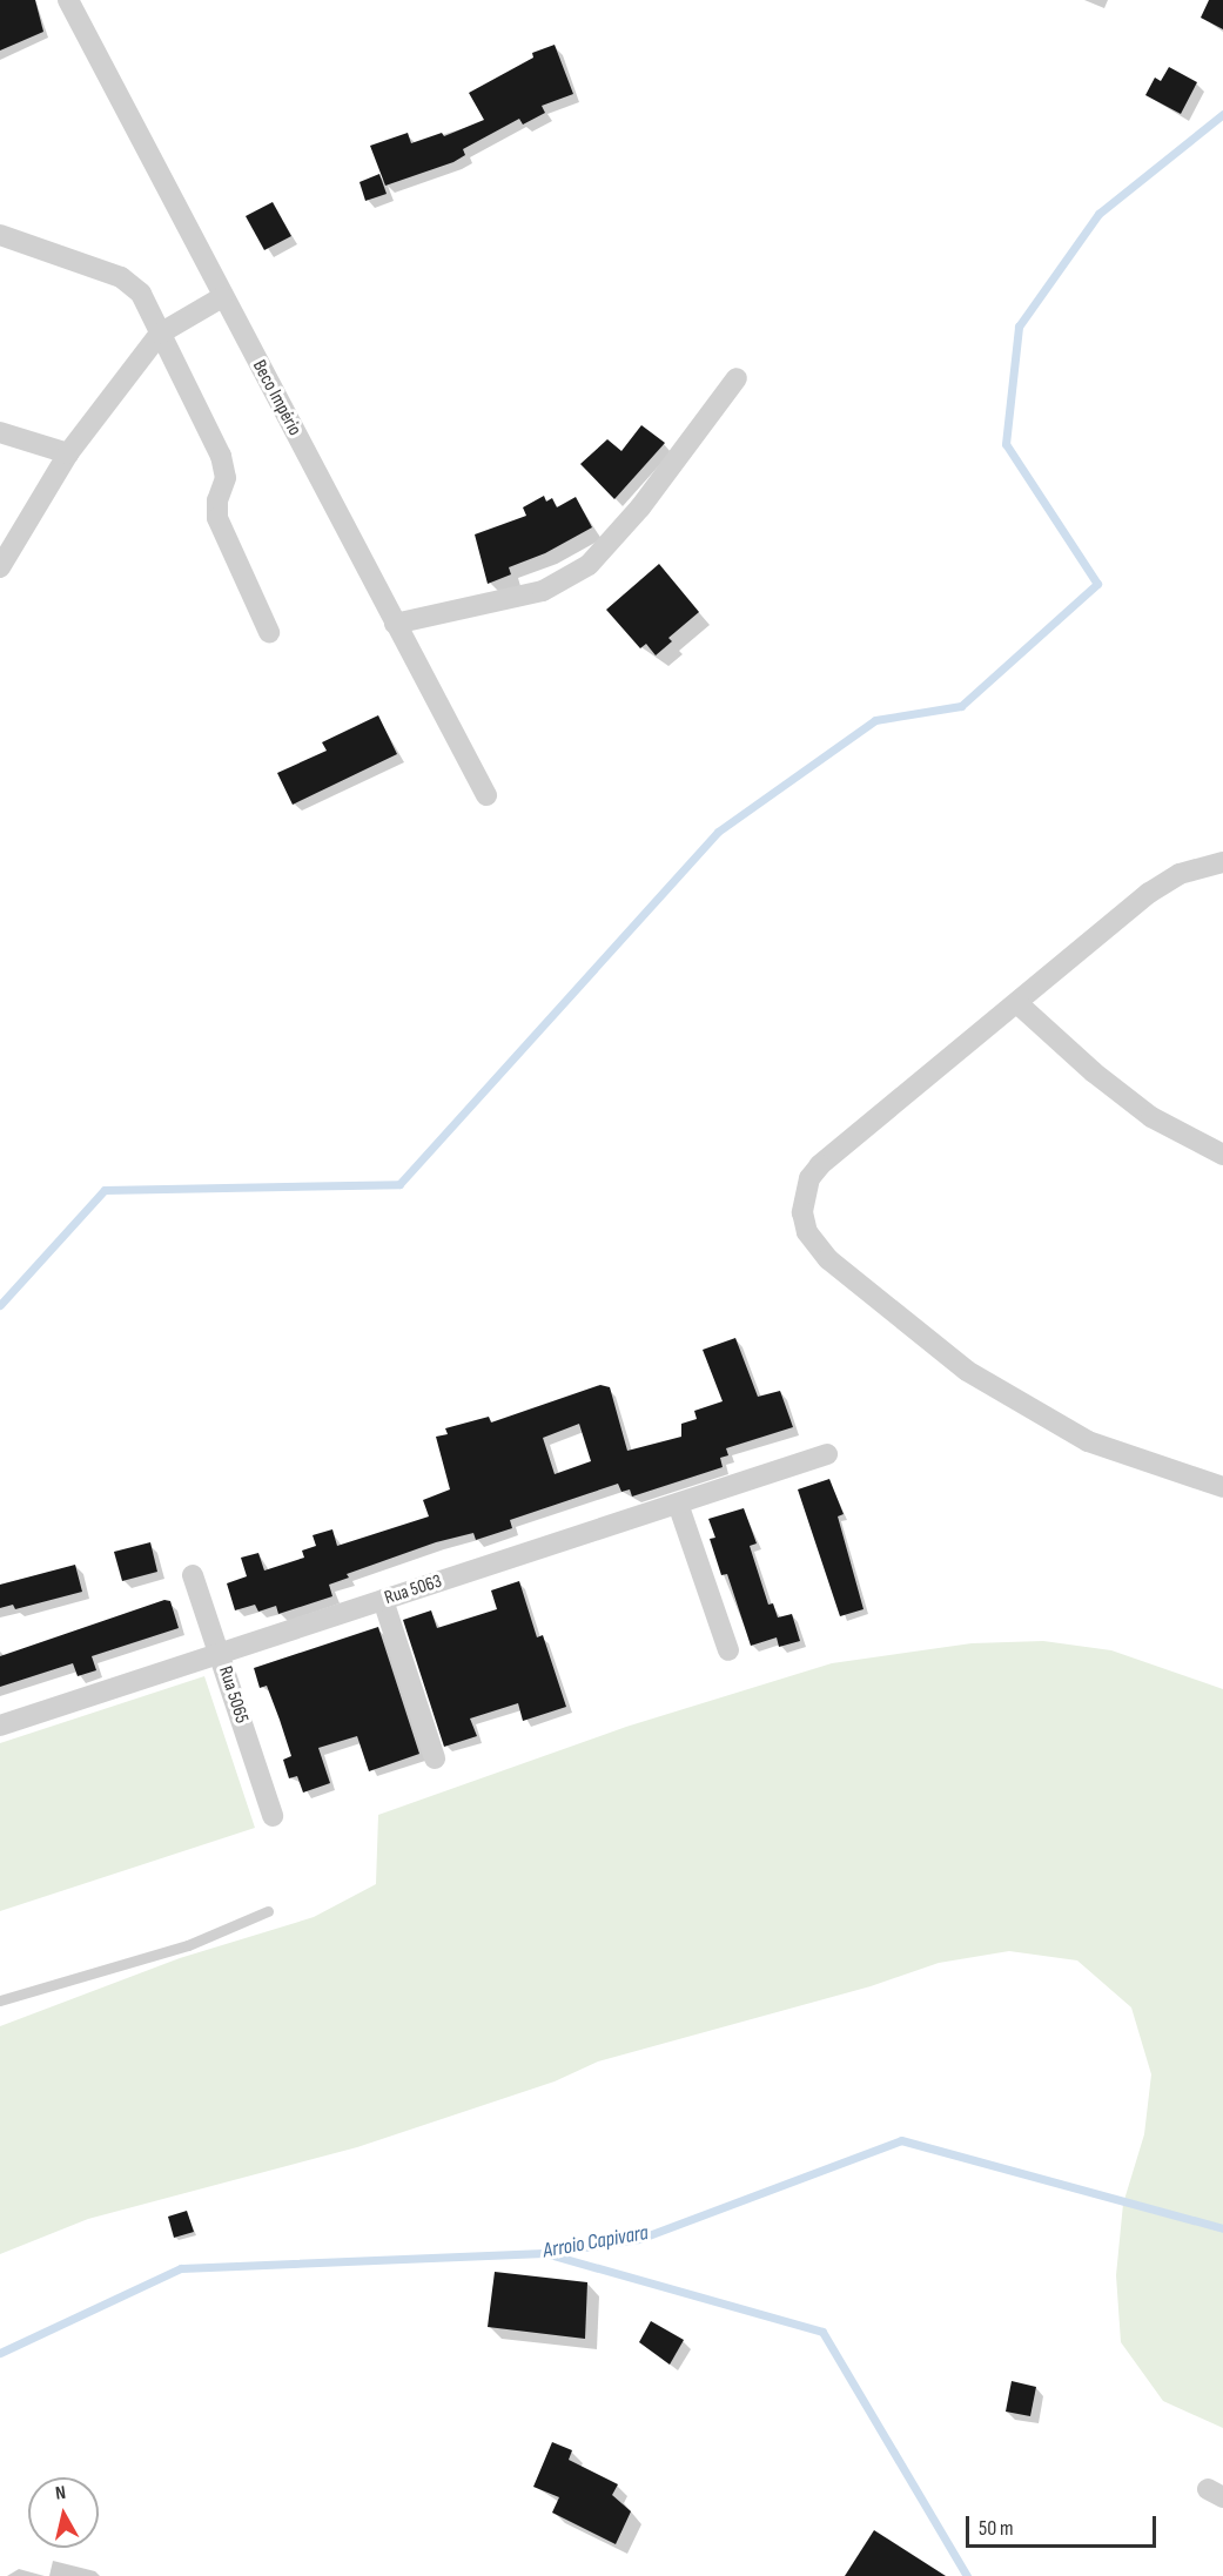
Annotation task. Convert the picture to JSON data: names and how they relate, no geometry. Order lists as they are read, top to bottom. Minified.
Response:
{"streets":{"street":["Beco Império","Rua 5063","Rua 5065"]},"crossings":[["Rua 5063","Rua 5065"]],"water":["Arroio Capivara"],"scale_bar":"50 m","north":"top"}
